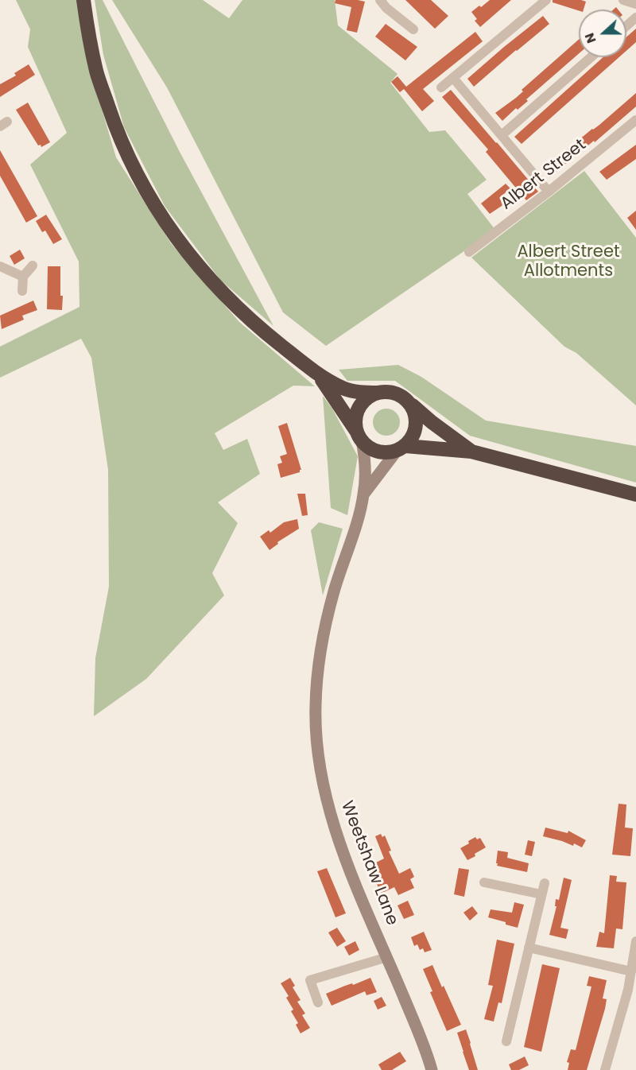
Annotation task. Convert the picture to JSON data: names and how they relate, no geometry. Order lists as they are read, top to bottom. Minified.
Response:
{"streets":{"street":["Albert Street","Weetshaw Lane"]},"parks":["Albert Street Allotments"],"north":"left"}
